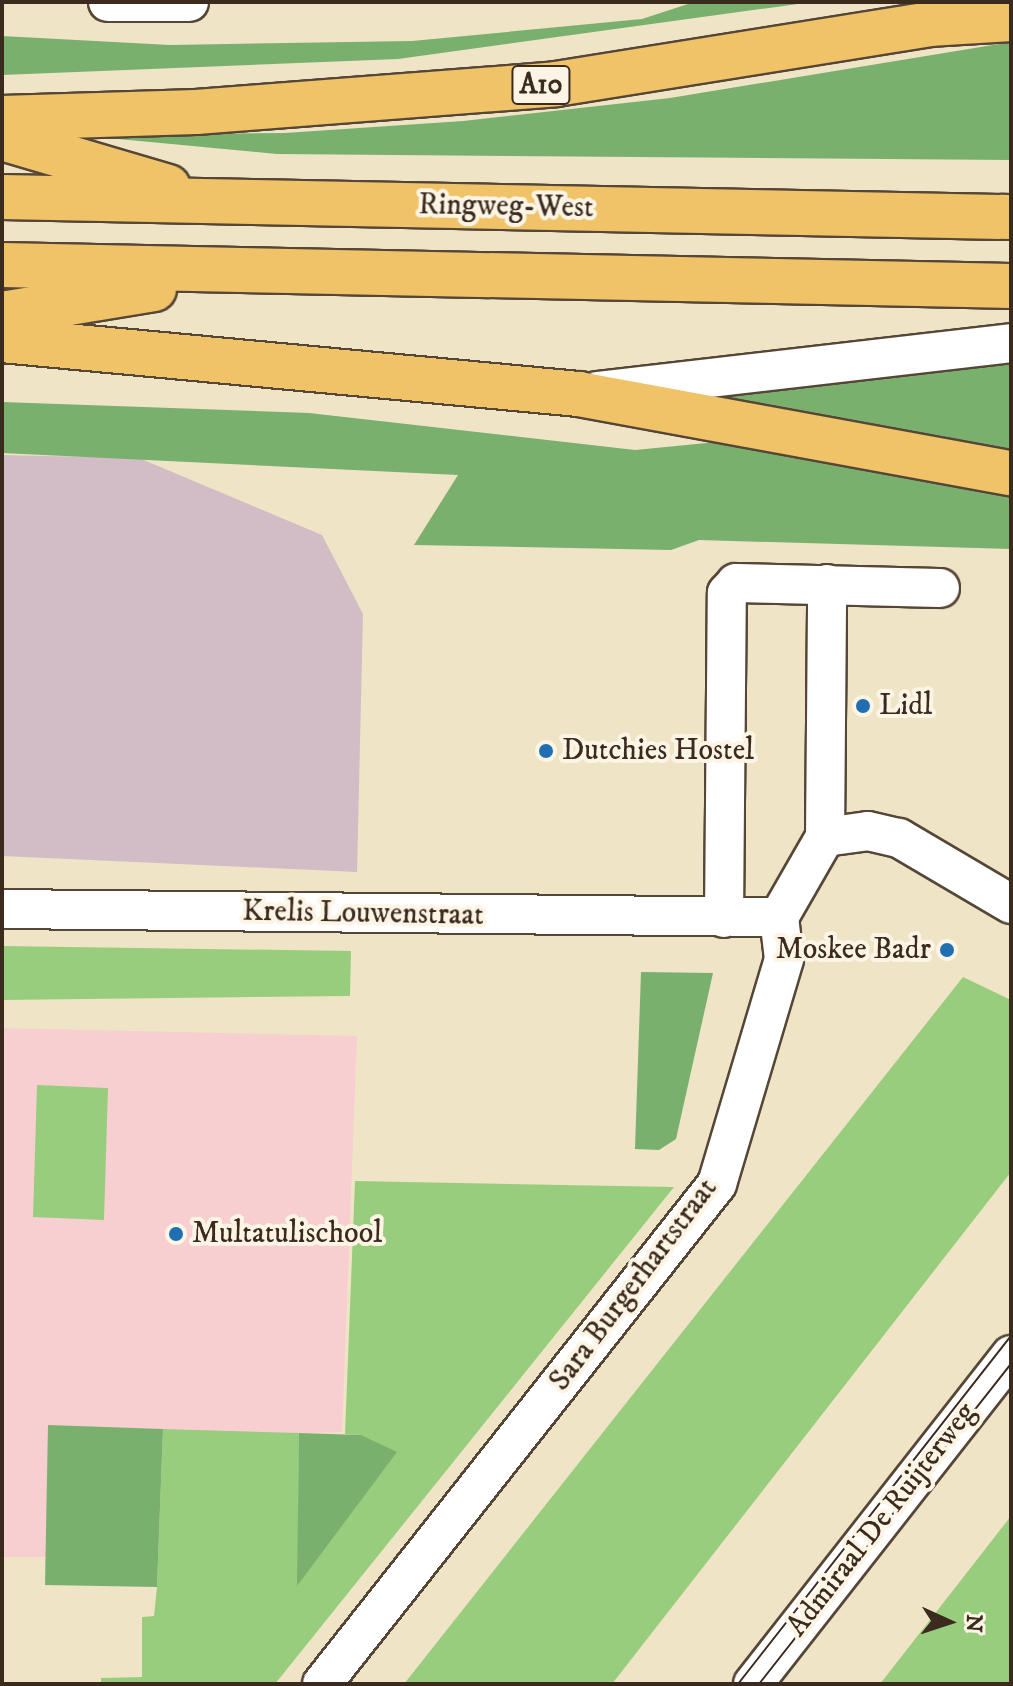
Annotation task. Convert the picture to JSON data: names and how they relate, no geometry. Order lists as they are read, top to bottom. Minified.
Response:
{"streets":{"highway":["A10","Ringweg-West"],"street":["Krelis Louwenstraat","Sara Burgerhartstraat","Admiraal De Ruijterweg"]},"places":["Lidl","Dutchies Hostel","Moskee Badr","Multatulischool"],"north":"right"}
